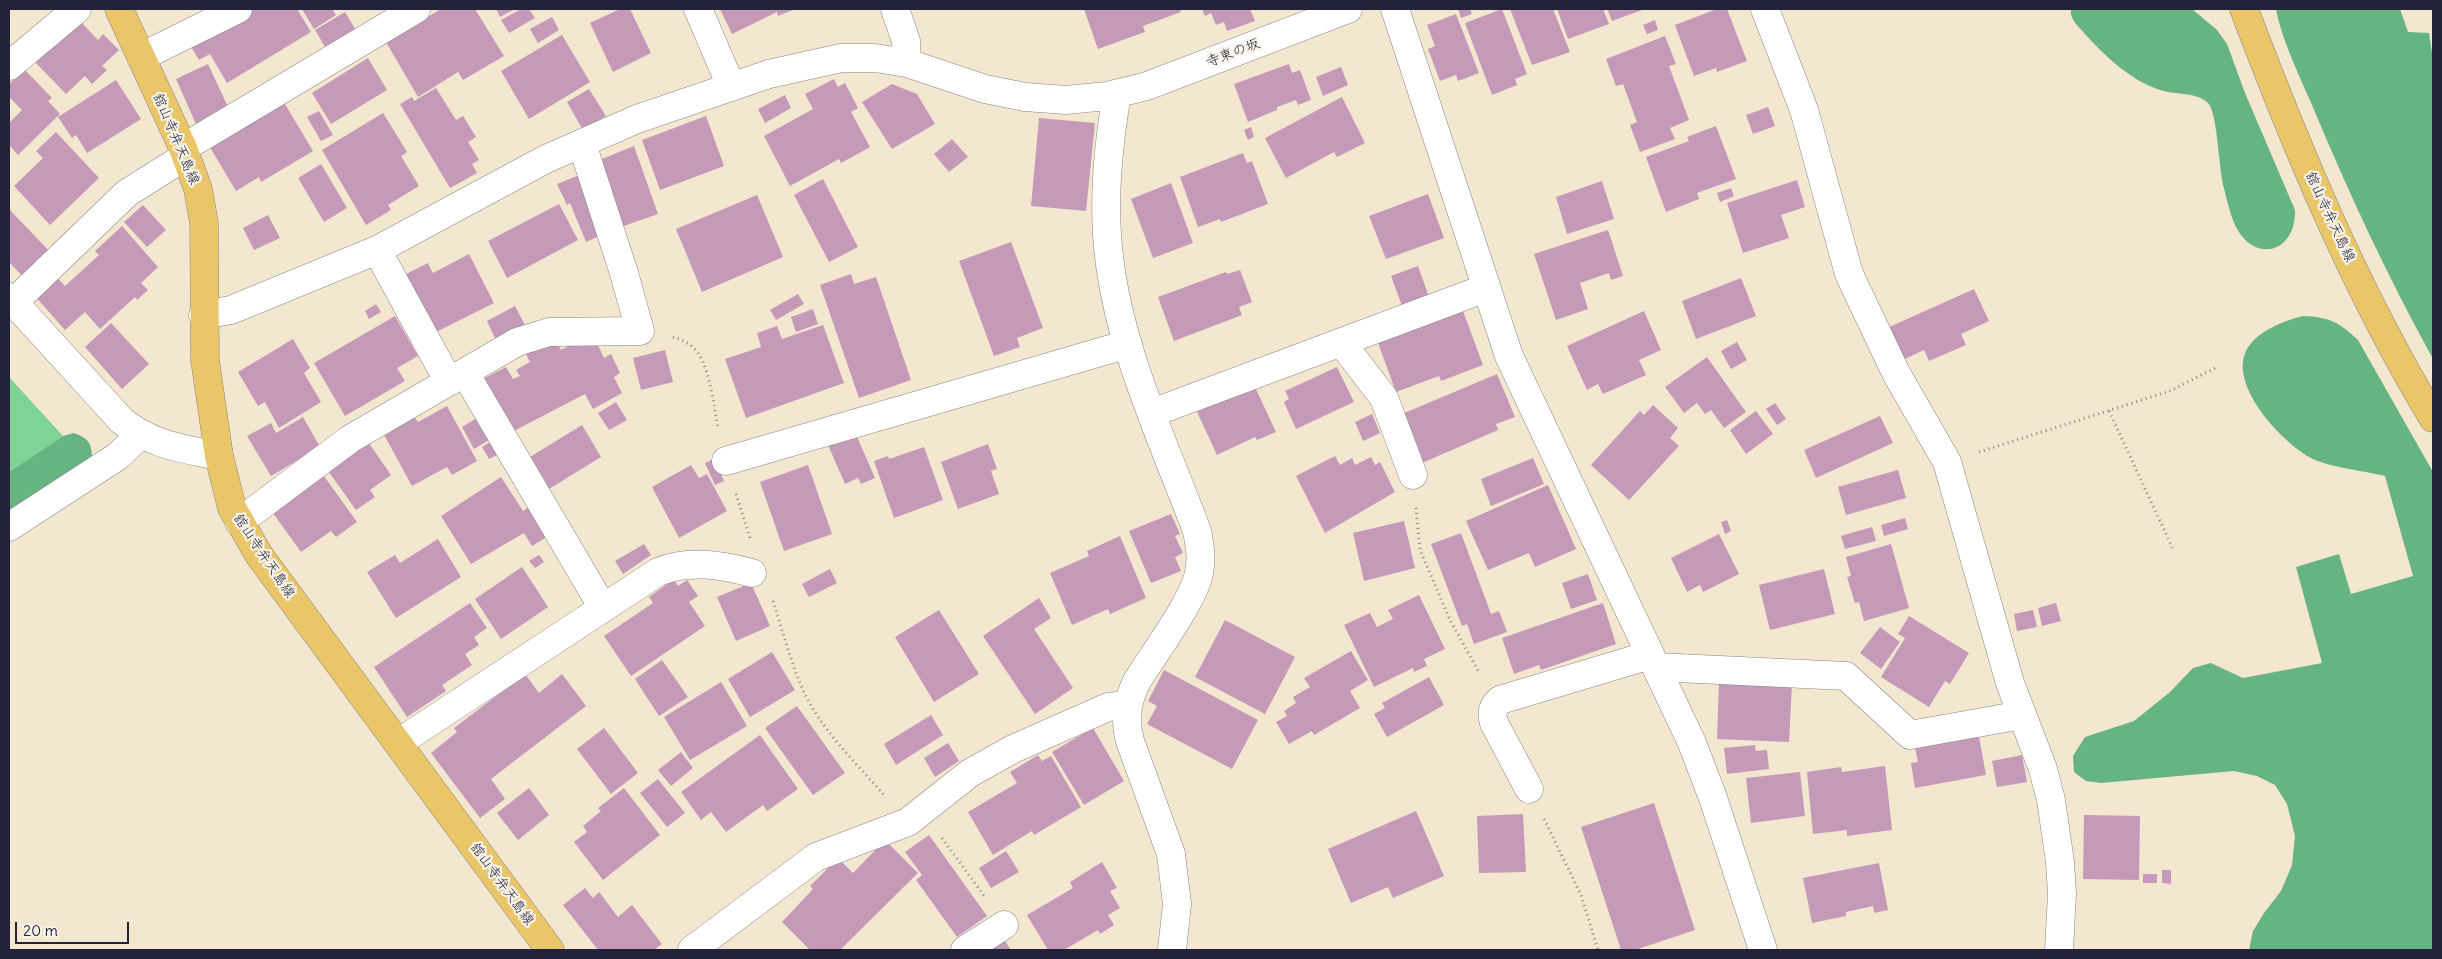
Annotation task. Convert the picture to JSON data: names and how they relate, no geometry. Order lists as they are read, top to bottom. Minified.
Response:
{"streets":{"main road":["舘山寺弁天島線"],"street":["寺東の坂"]},"crossings":[["寺東の坂","舘山寺弁天島線"]],"scale_bar":"20 m"}
